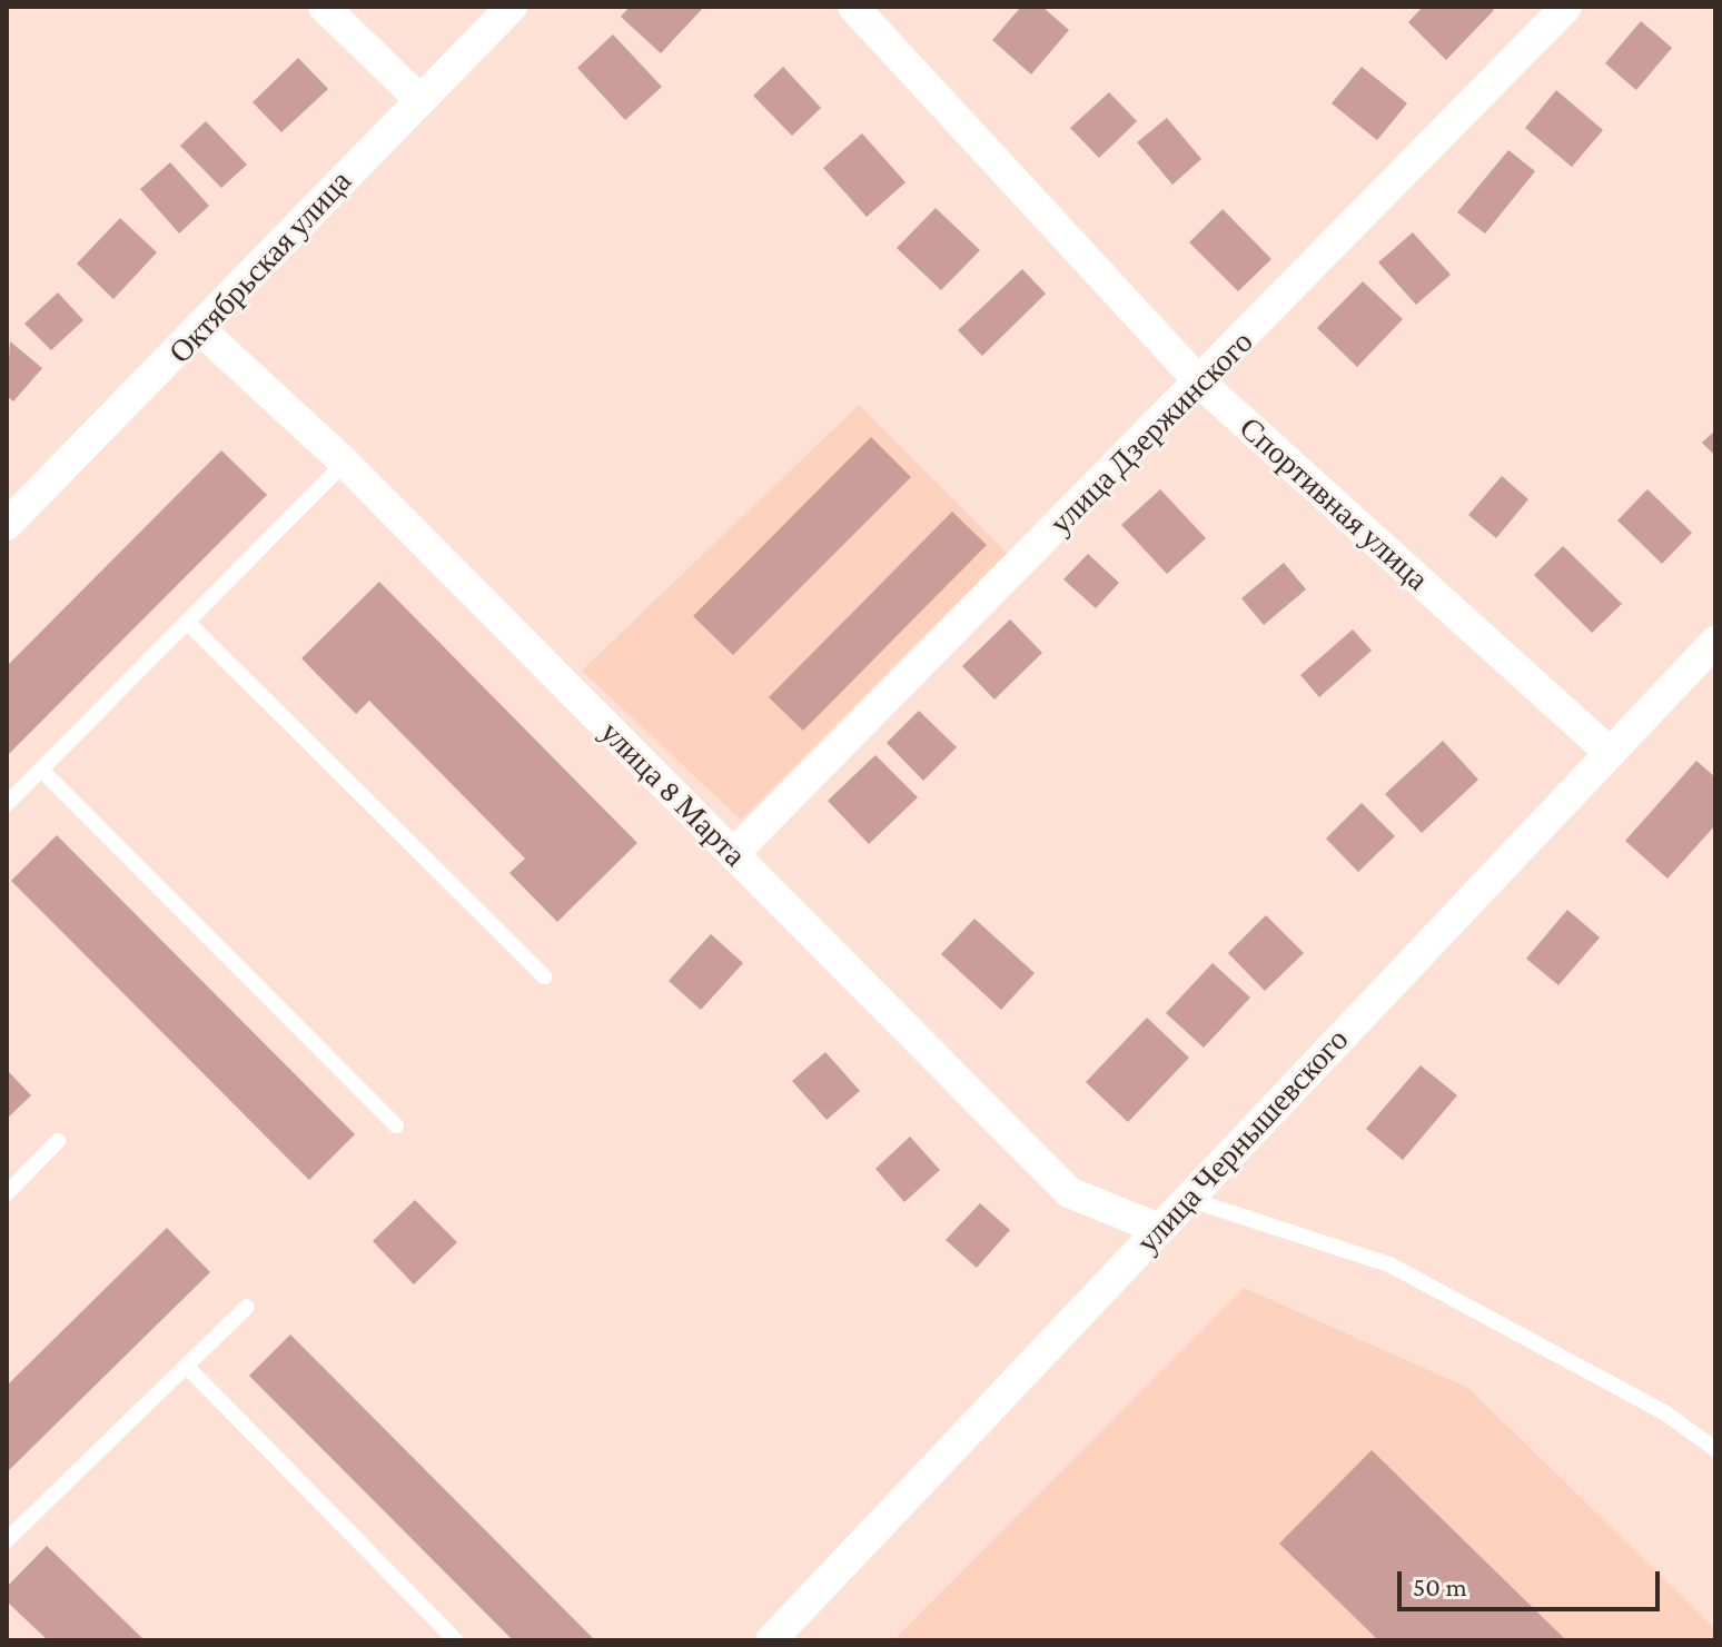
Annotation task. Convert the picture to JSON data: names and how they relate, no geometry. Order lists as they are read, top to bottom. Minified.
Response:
{"streets":{"street":["Октябрьская улица","улица Дзержинского","Спортивная улица","улица 8 Марта","улица Чернышевского"]},"crossings":[["Октябрьская улица","улица 8 Марта"],["улица Дзержинского","Спортивная улица"],["улица Дзержинского","улица 8 Марта"],["Спортивная улица","улица Чернышевского"],["улица 8 Марта","улица Чернышевского"]],"scale_bar":"50 m"}
